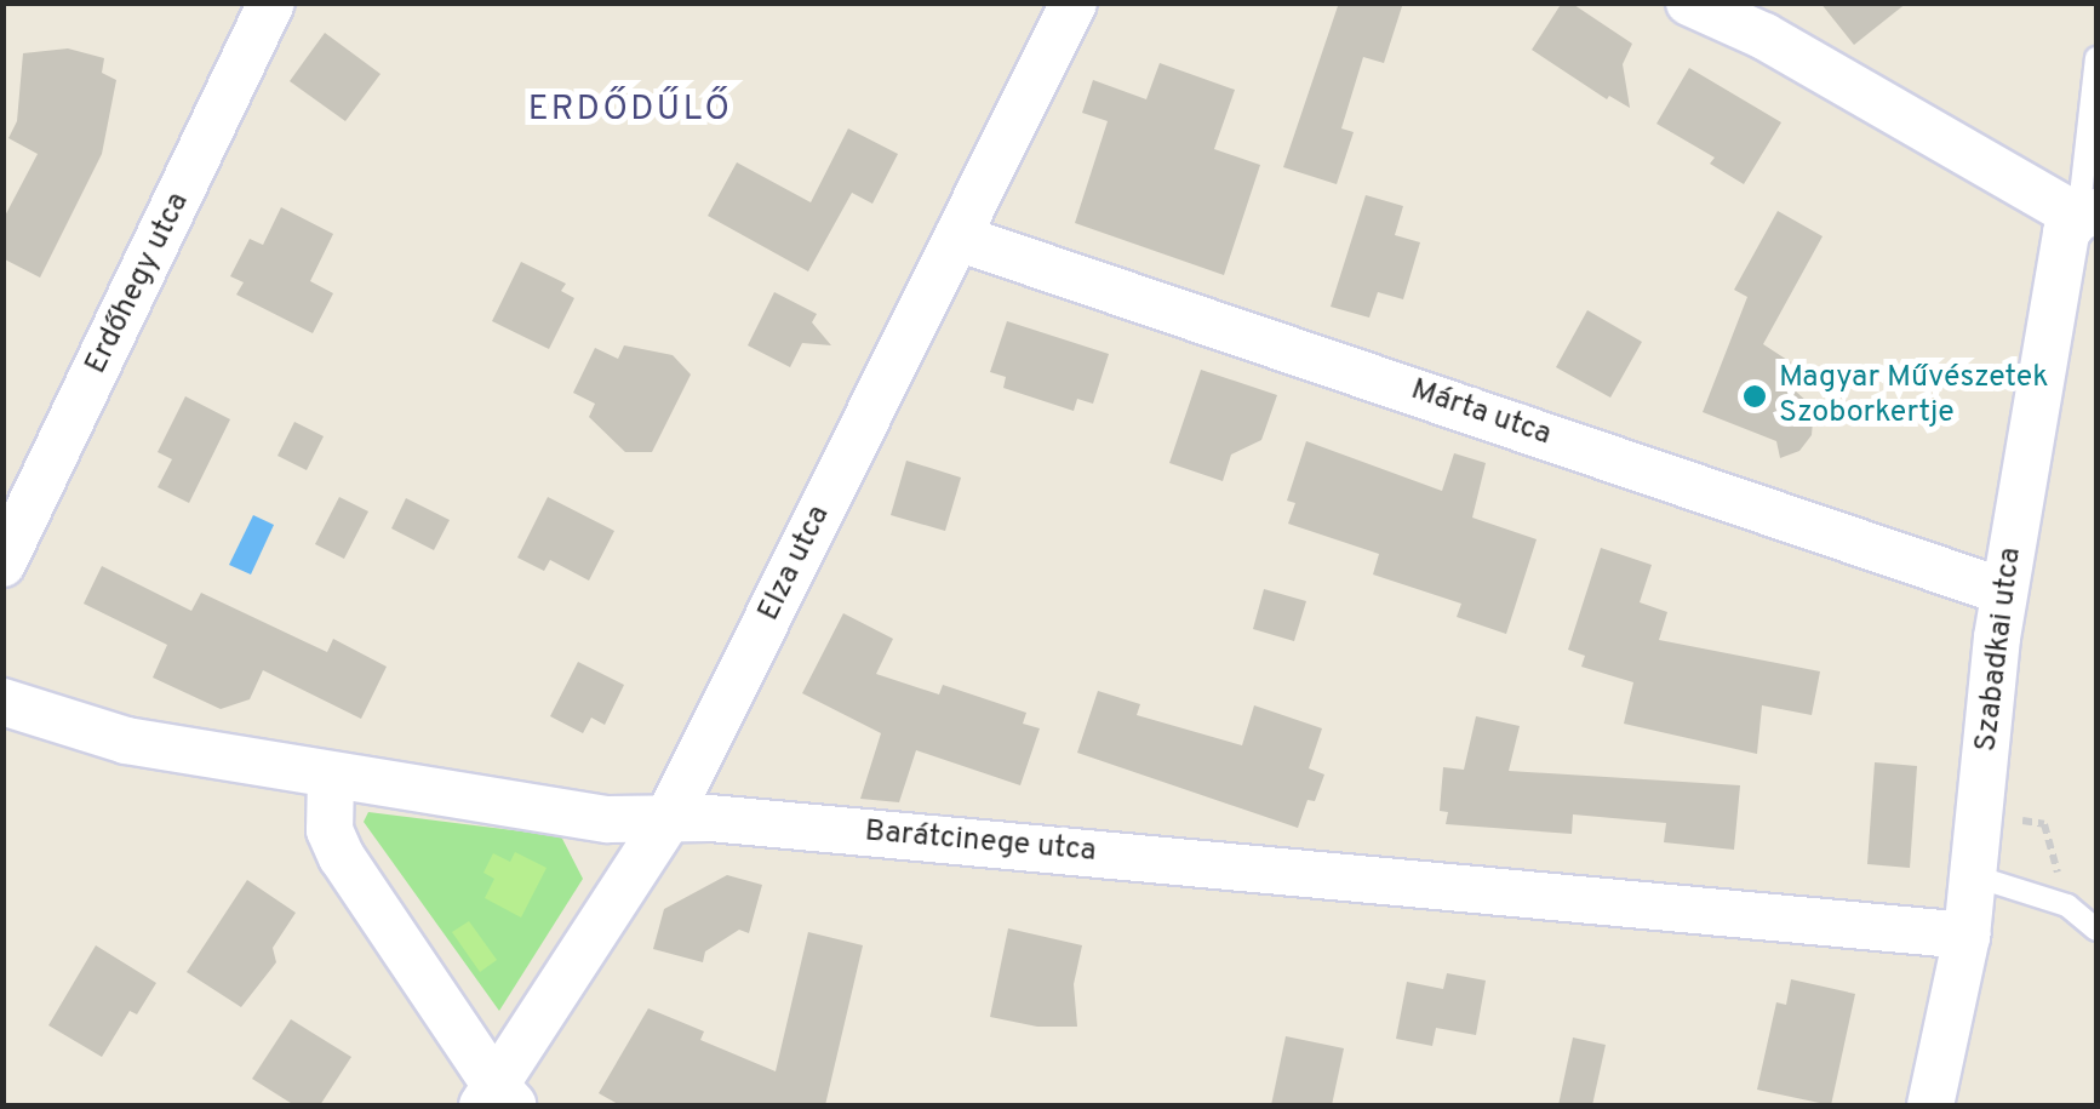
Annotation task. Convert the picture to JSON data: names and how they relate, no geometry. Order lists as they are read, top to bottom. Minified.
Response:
{"streets":{"street":["Erdőhegy utca","Márta utca","Elza utca","Szabadkai utca","Barátcinege utca"]},"crossings":[["Márta utca","Elza utca"],["Márta utca","Szabadkai utca"],["Elza utca","Barátcinege utca"],["Szabadkai utca","Barátcinege utca"]],"districts":["ERDŐDŰLŐ"],"places":["Magyar Művészetek Szoborkertje"]}
